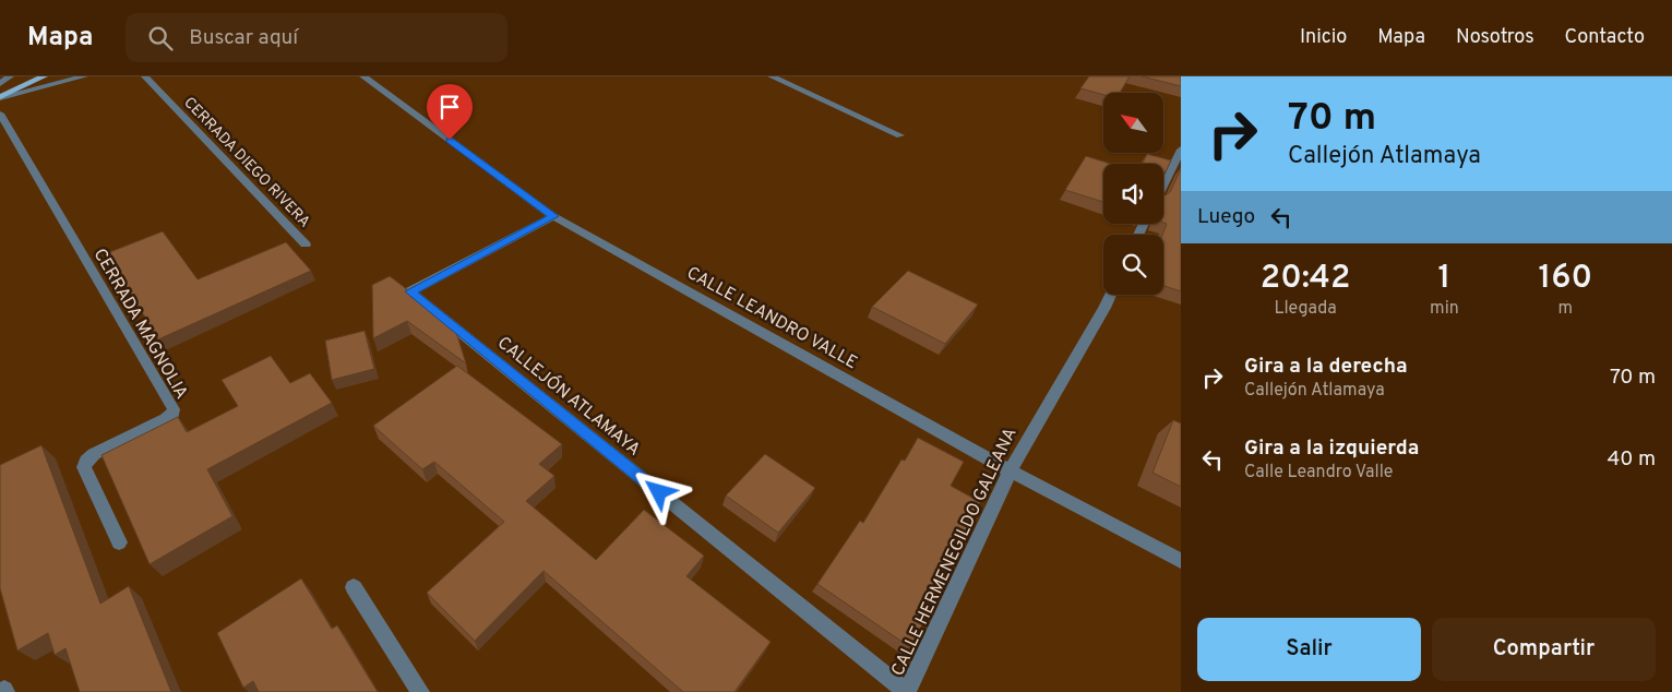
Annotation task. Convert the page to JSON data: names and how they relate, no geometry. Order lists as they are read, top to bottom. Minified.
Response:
{"streets":{"street":["CERRADA DIEGO RIVERA","CALLE LEANDRO VALLE","CERRADA MAGNOLIA","CALLEJÓN ATLAMAYA","CALLE HERMENEGILDO GALEANA"]},"crossings":[["CALLE LEANDRO VALLE","CALLEJÓN ATLAMAYA"],["CALLE LEANDRO VALLE","CALLE HERMENEGILDO GALEANA"],["CALLEJÓN ATLAMAYA","CALLE HERMENEGILDO GALEANA"]],"north":"top left","page":{"header":"Mapa","search":"Buscar aquí","nav":["Inicio","Mapa","Nosotros","Contacto"],"turn":["70 m","Callejón Atlamaya"],"then":"Luego","eta":["20:42","Llegada","1","min","160","m"],"list":[{"name":"Gira a la derecha","note":"Callejón Atlamaya","value":"70 m"},{"name":"Gira a la izquierda","note":"Calle Leandro Valle","value":"40 m"}],"buttons":["Salir","Compartir"]}}
